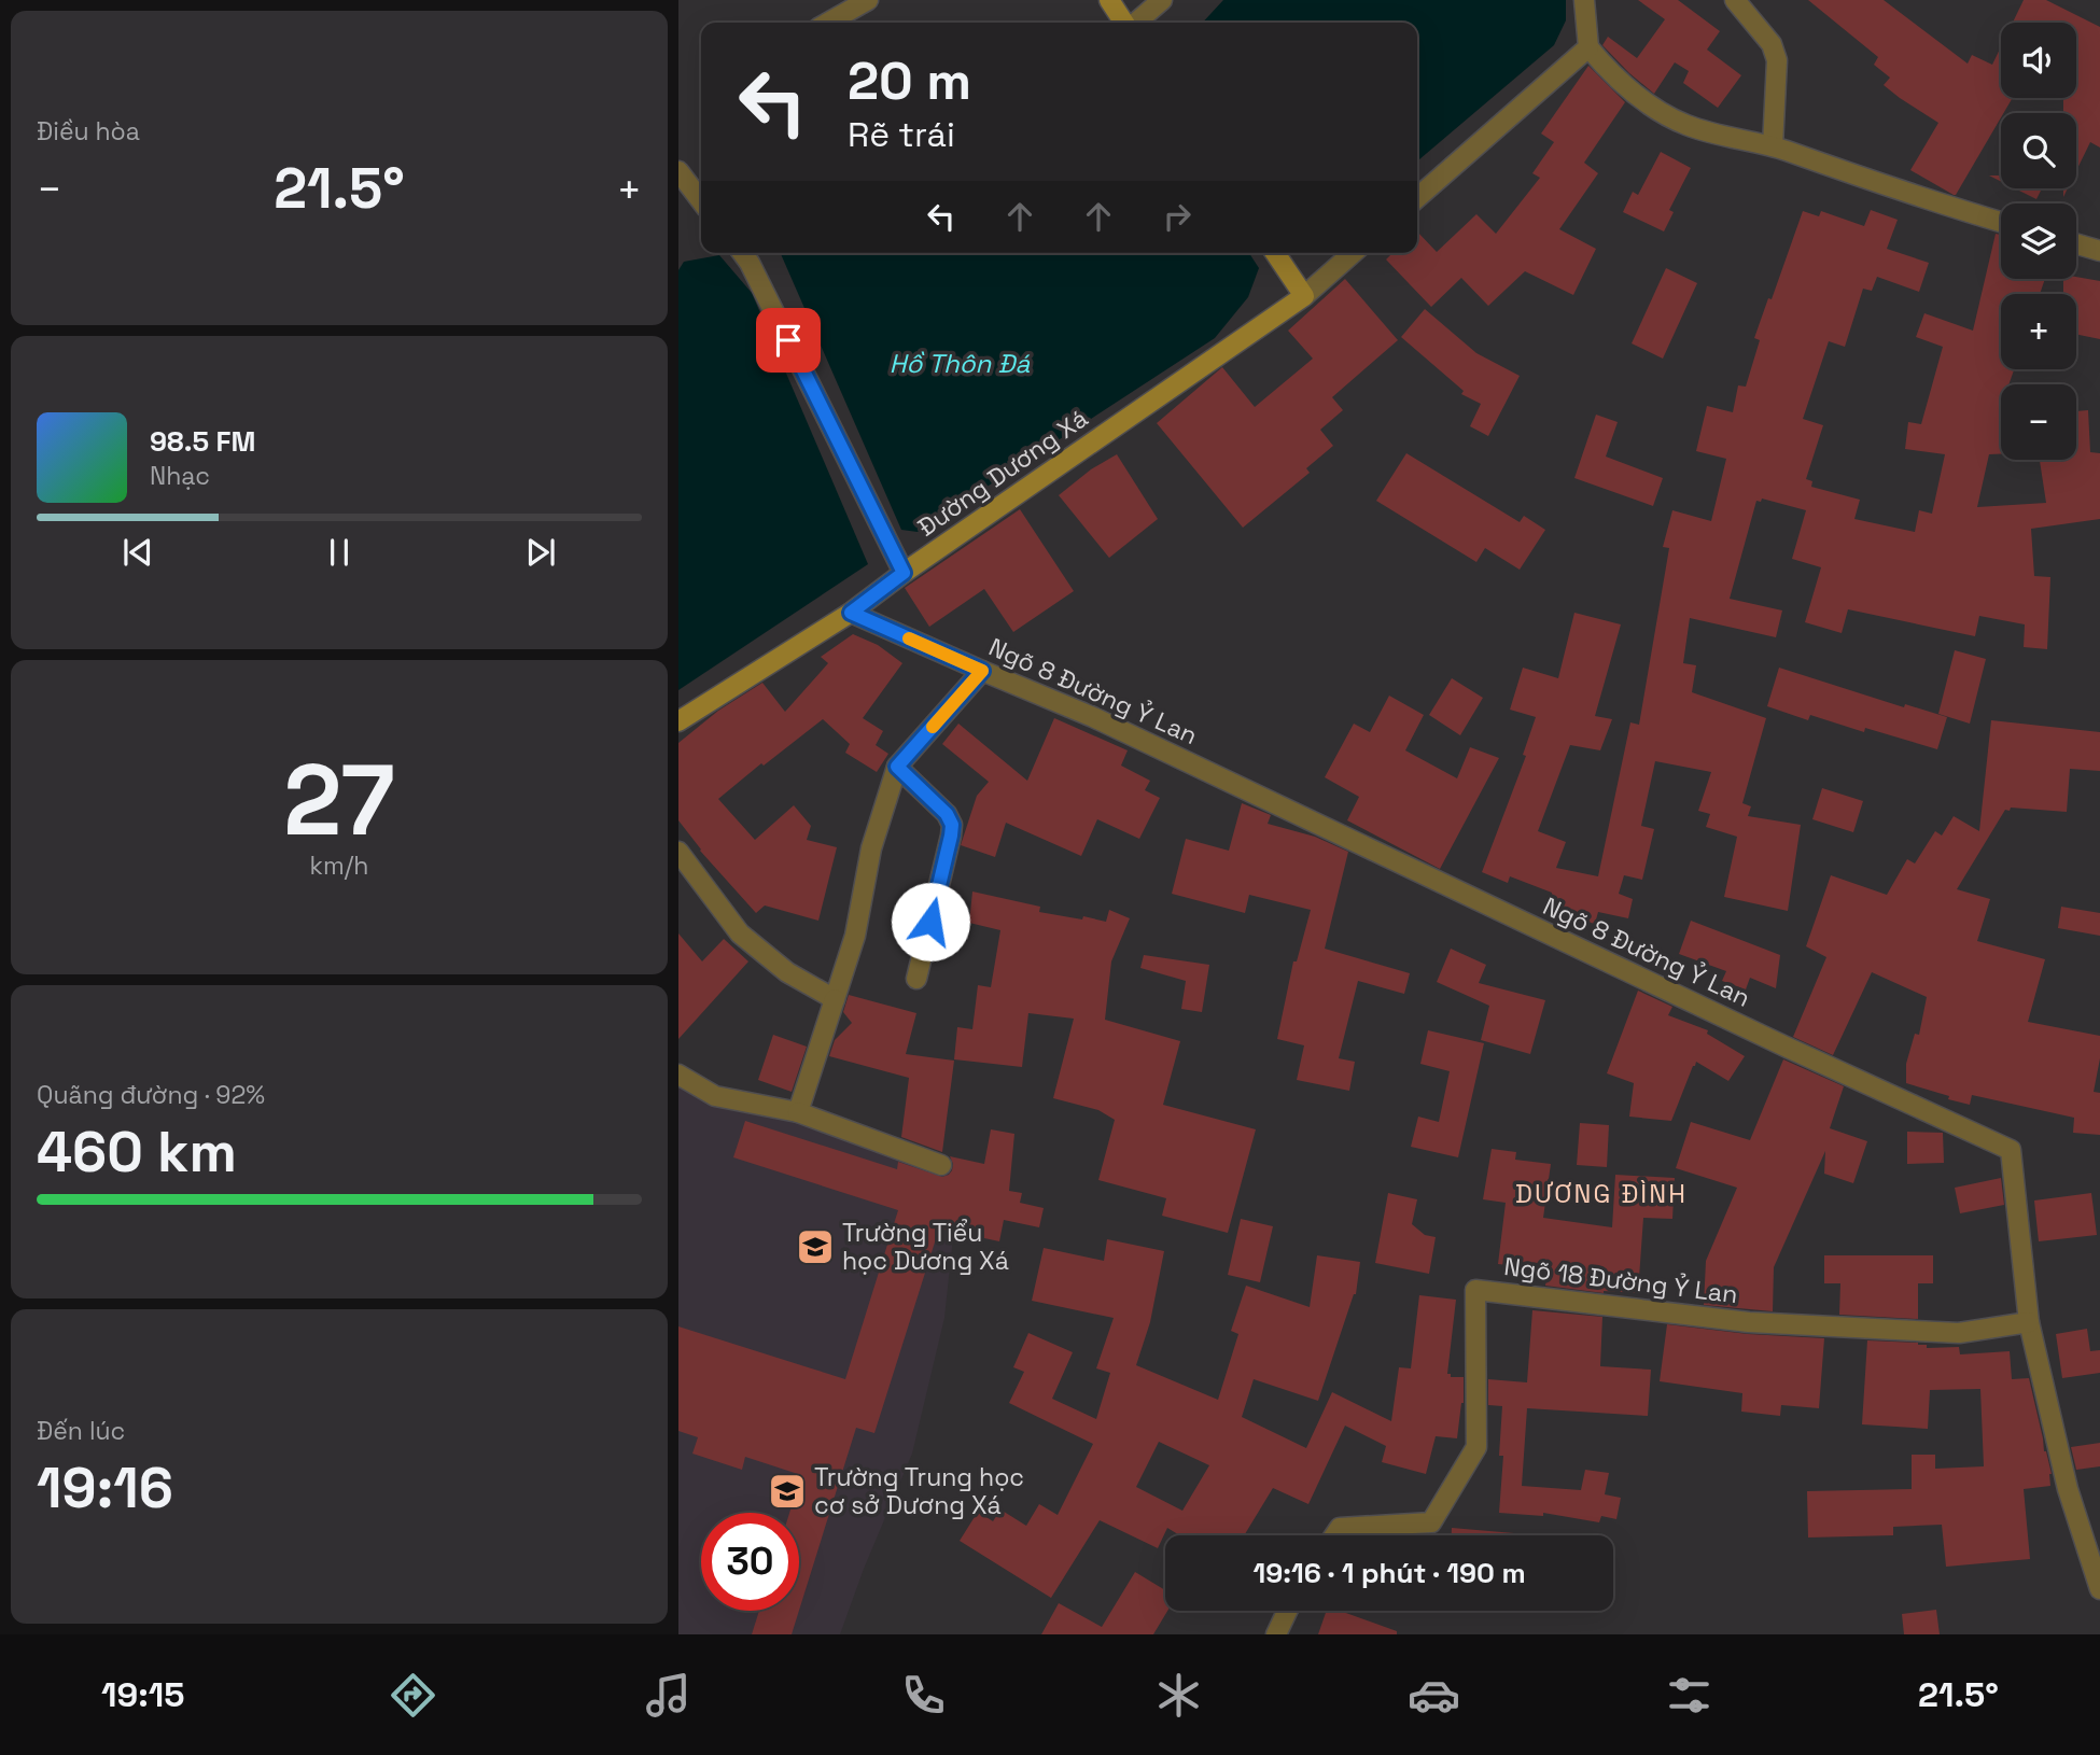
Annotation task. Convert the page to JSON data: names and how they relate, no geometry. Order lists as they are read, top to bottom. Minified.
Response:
{"streets":{"street":["Đường Dương Xá","Ngõ 8 Đường Ỷ Lan","Ngõ 18 Đường Ỷ Lan"]},"crossings":[["Đường Dương Xá","Ngõ 8 Đường Ỷ Lan"],["Ngõ 8 Đường Ỷ Lan","Ngõ 18 Đường Ỷ Lan"]],"districts":["DƯƠNG ĐÌNH"],"water":["Hồ Thôn Đá"],"places":{"school or university":["Trường Tiểu học Dương Xá","Trường Trung học cơ sở Dương Xá"]},"page":{"tile":["Điều hòa",["27","km/h"],["Quãng đường · 92%","460 km"],["Đến lúc","19:16"]],"map_buttons":["+","−"],"turn":["20 m","Rẽ trái"],"heat":["−","21.5°","+"],"song":["98.5 FM","Nhạc"],"limit":"30","trip":"19:16 · 1 phút · 190 m","tabs":["19:15","21.5°"]}}
